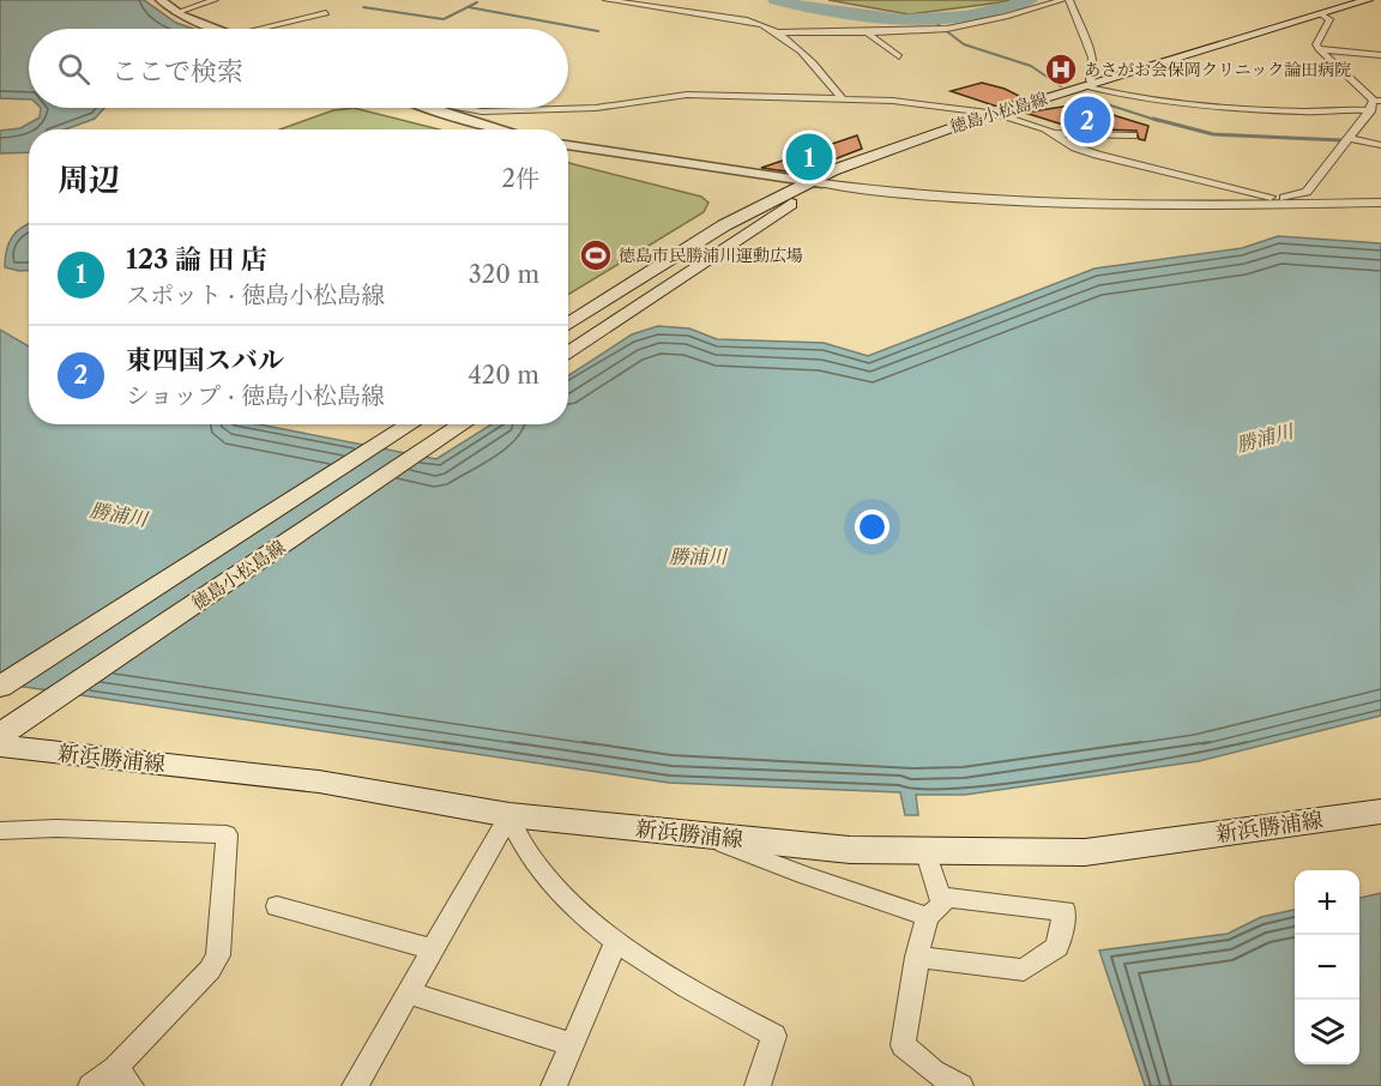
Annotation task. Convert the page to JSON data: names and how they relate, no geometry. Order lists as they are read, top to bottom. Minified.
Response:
{"streets":{"main road":["徳島小松島線","新浜勝浦線"]},"water":["勝浦川"],"places":{"hospital":["あさがお会保岡クリニック論田病院"],"sports":["徳島市民勝浦川運動広場"]},"page":{"search":"ここで検索","pins":["2","1"],"heading":["周辺","2件"],"list":[{"mark":"1","name":"123 論 田 店","note":"スポット · 徳島小松島線","value":"320 m"},{"mark":"2","name":"東四国スバル","note":"ショップ · 徳島小松島線","value":"420 m"}],"map_buttons":["+","−"]}}
